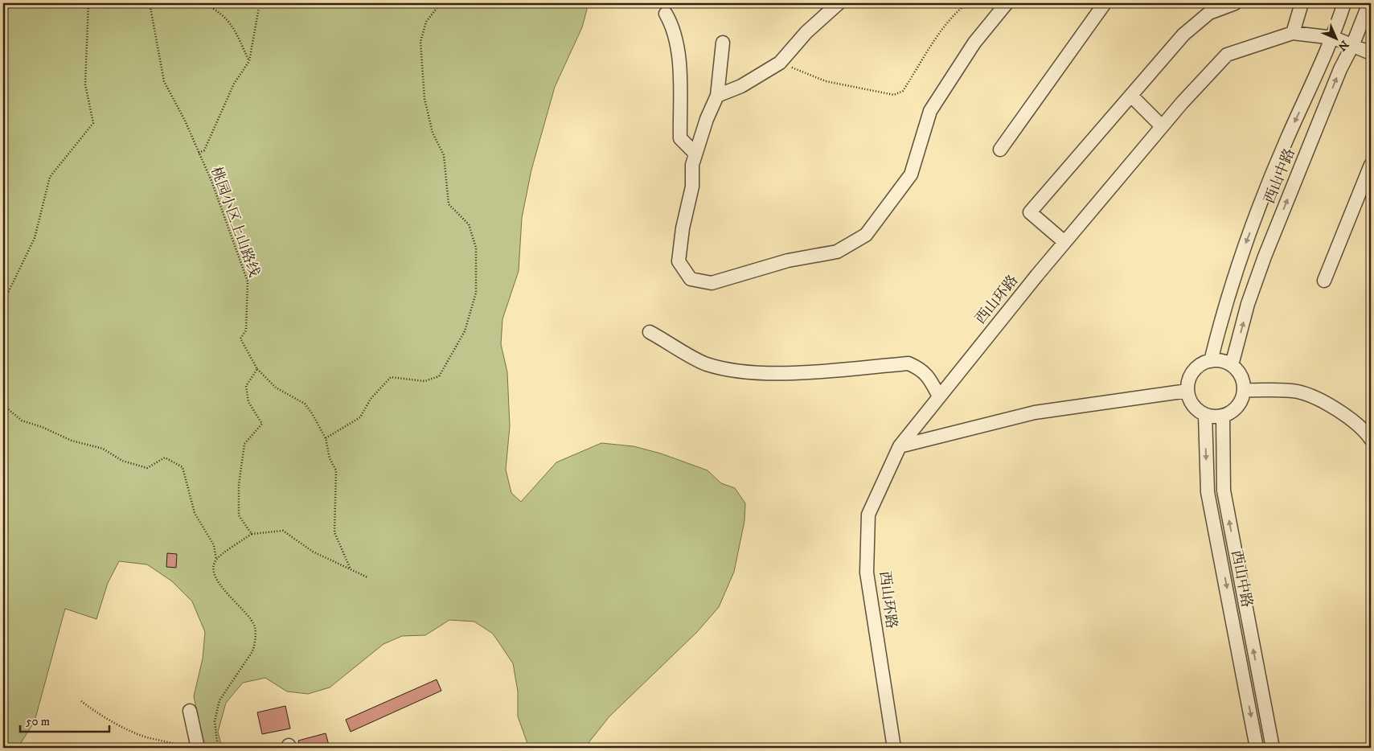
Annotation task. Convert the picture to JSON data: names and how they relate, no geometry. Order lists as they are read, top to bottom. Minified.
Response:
{"streets":{"street":["西山中路","西山环路"],"path":["桃园小区上山路线"]},"crossings":[["西山中路","西山环路"]],"scale_bar":"50 m","north":"bottom right"}
